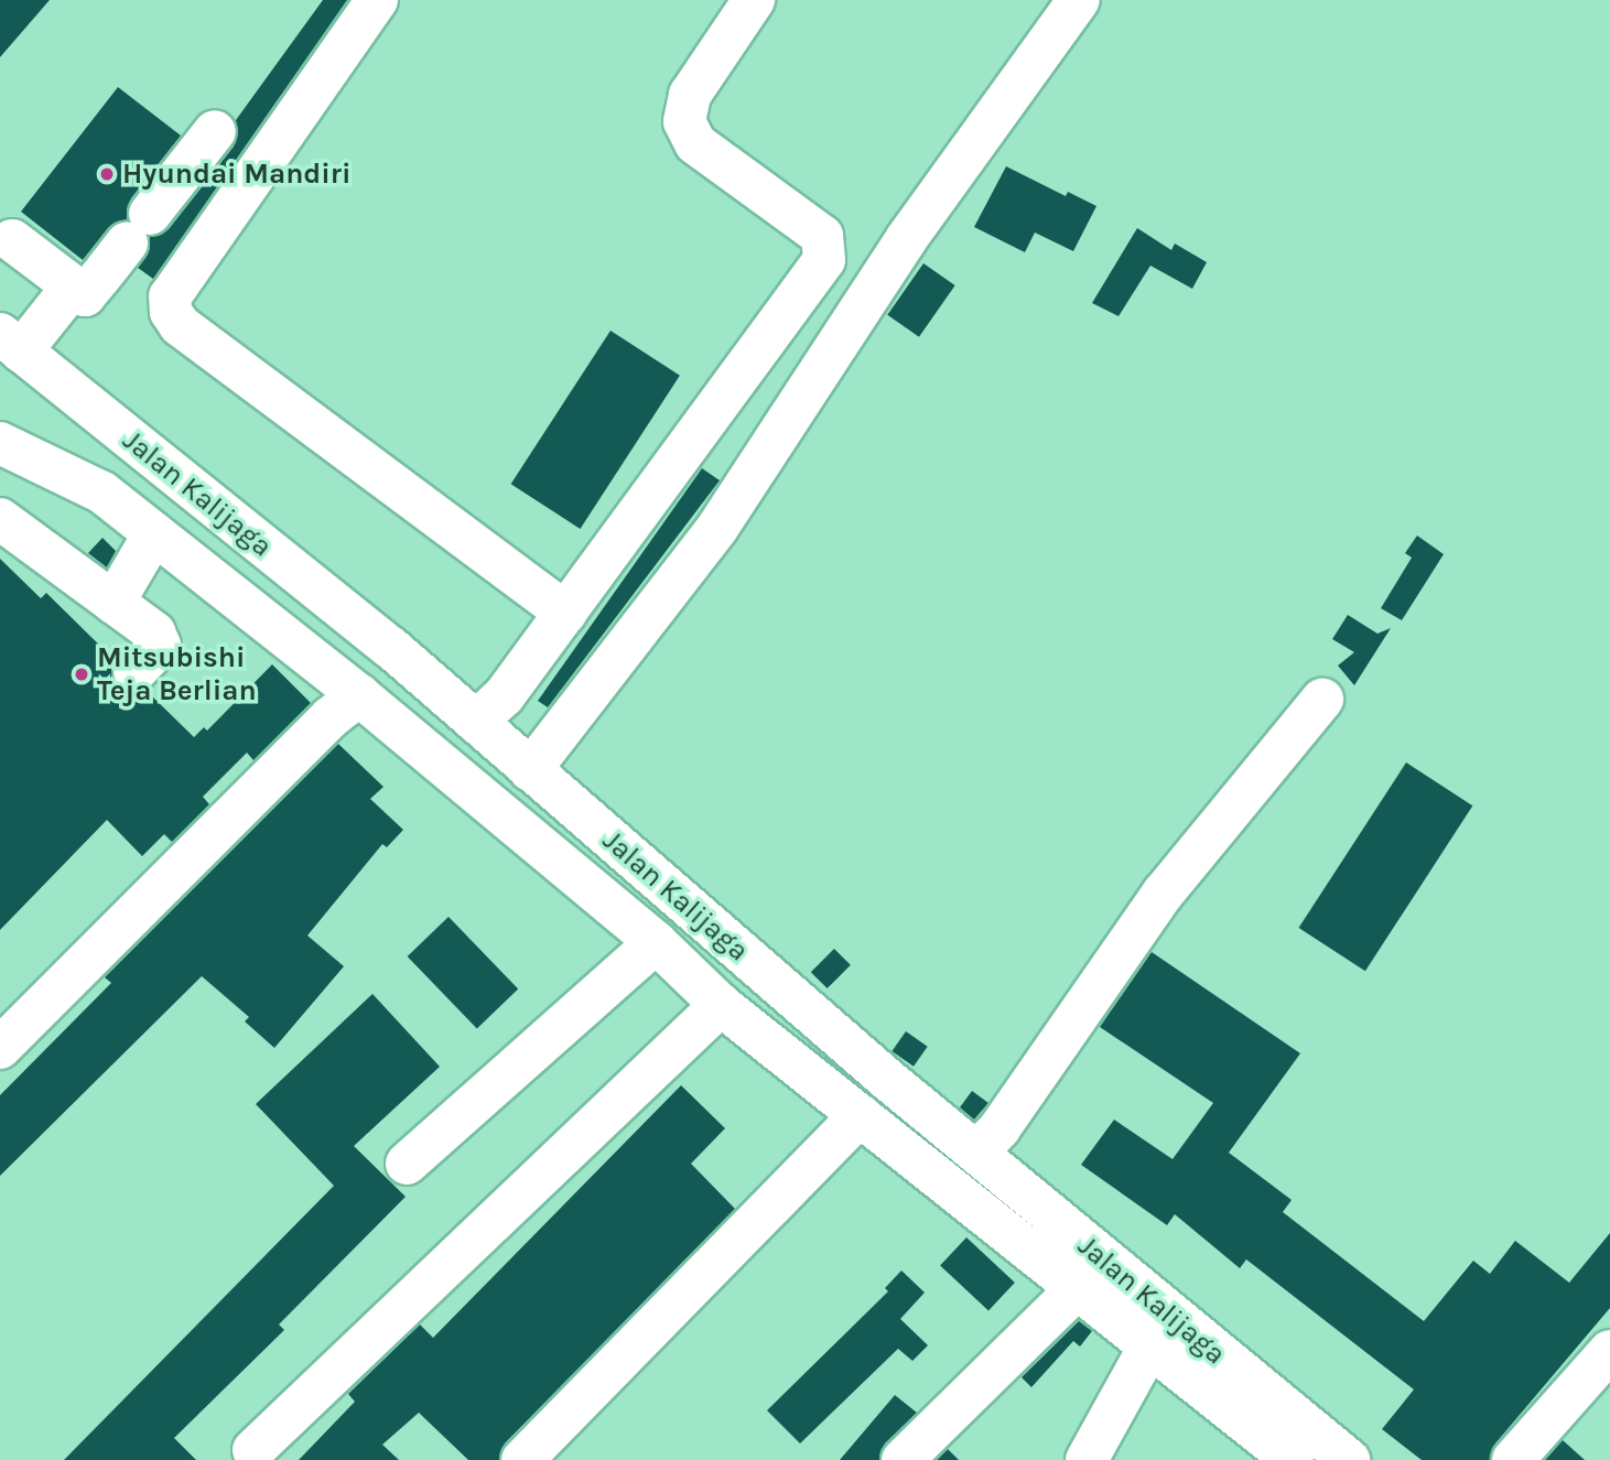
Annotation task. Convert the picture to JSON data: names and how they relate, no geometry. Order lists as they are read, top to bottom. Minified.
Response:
{"streets":{"main road":["Jalan Kalijaga"]},"places":["Hyundai Mandiri","Mitsubishi Teja Berlian"]}
